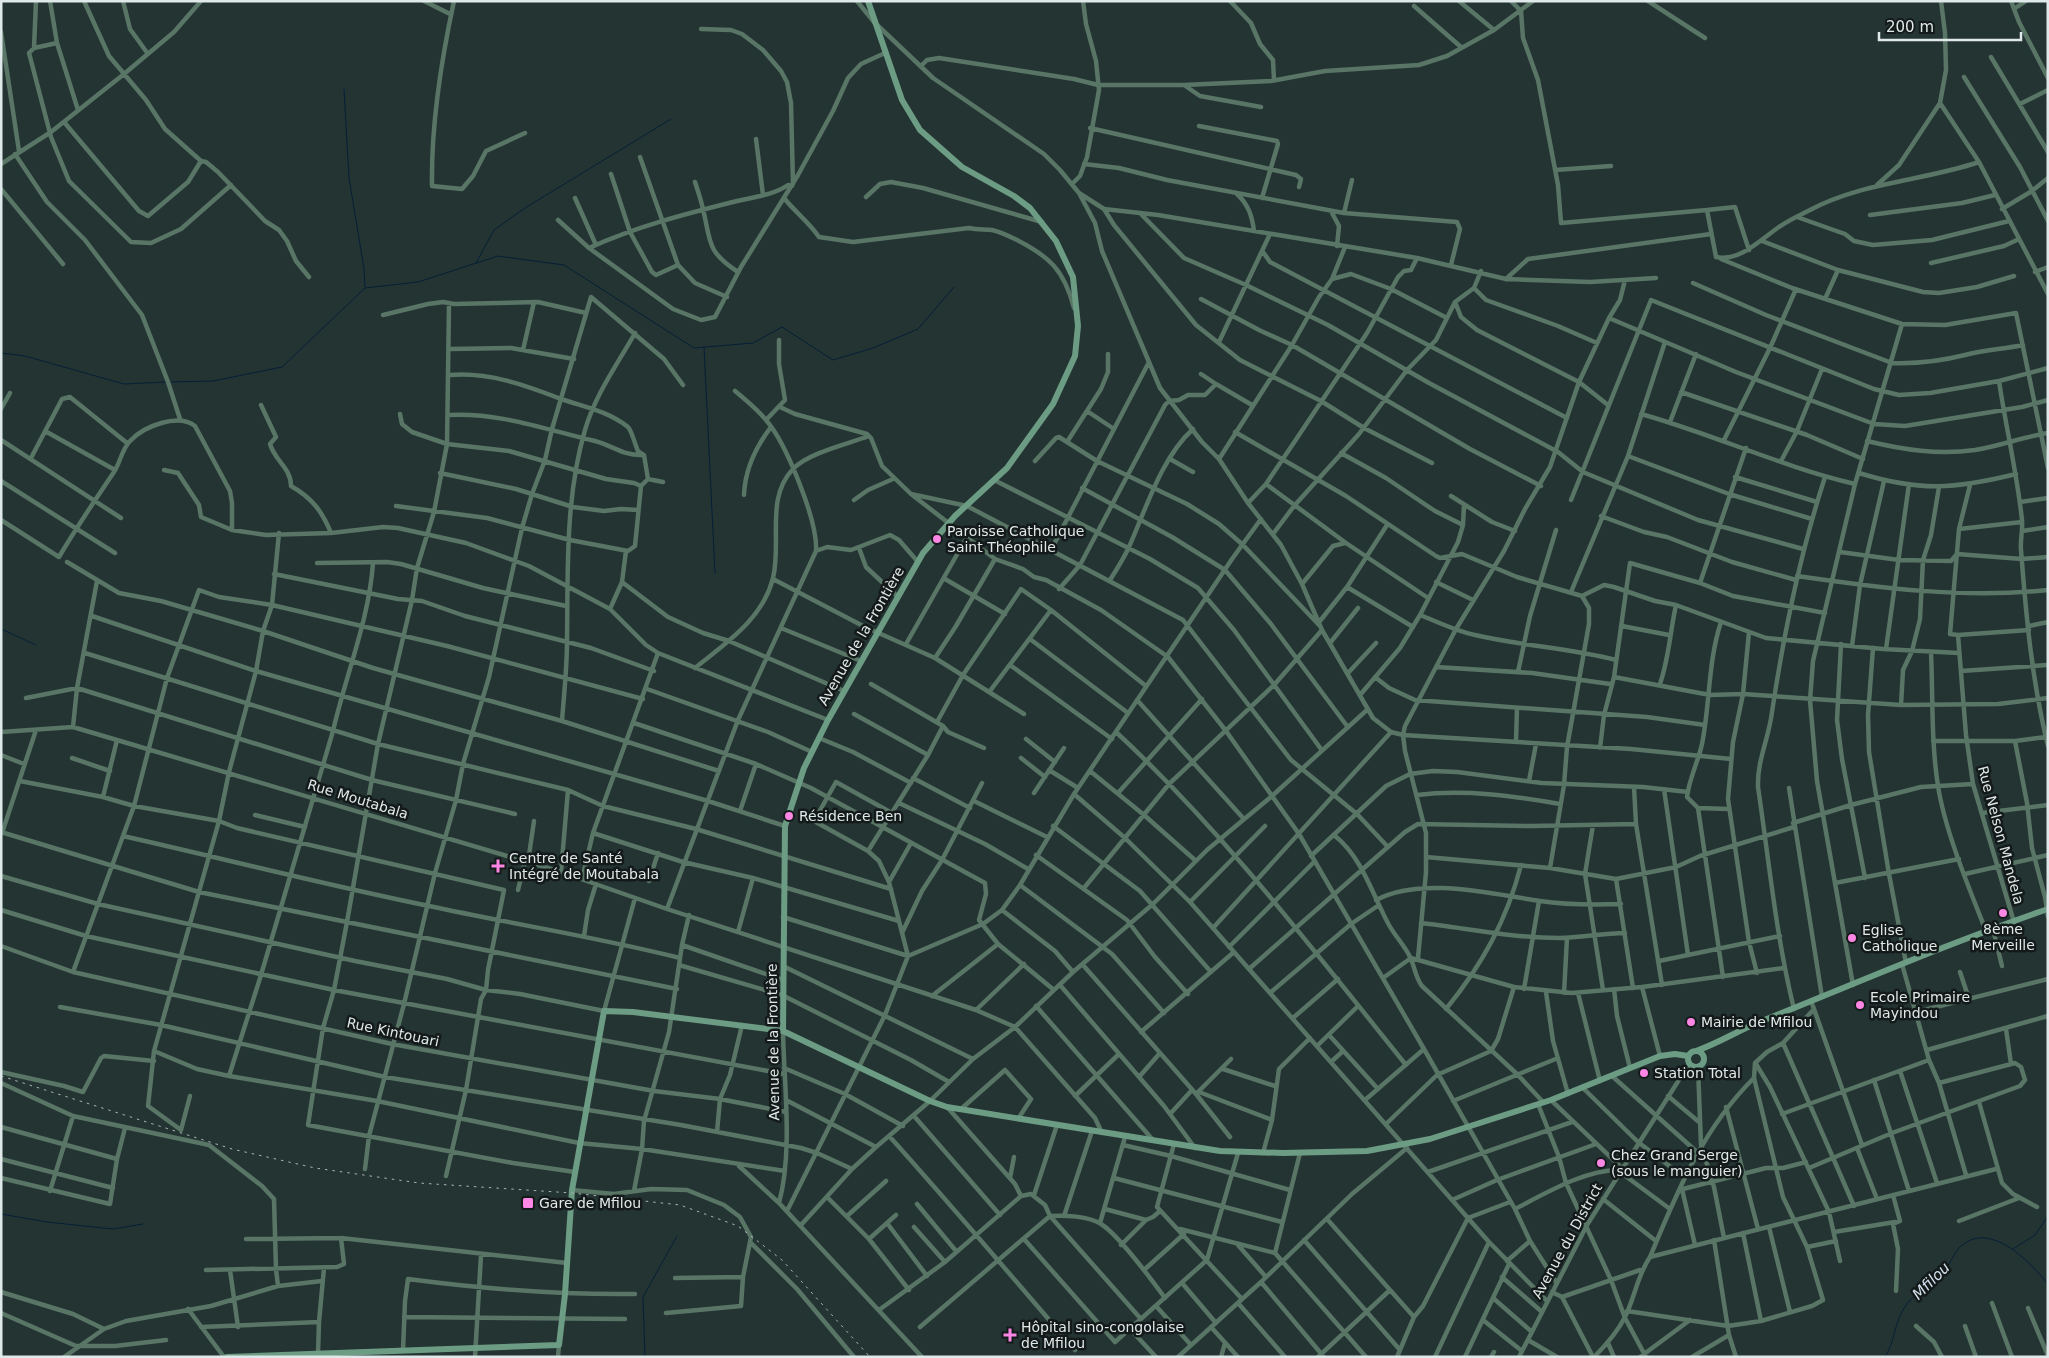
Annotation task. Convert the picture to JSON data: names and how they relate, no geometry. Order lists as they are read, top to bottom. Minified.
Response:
{"streets":{"street":["Avenue de la Frontière","Rue Moutabala","Rue Nelson Mandela","Rue Kintouari","Avenue du District"]},"crossings":[["Avenue de la Frontière","Rue Moutabala"],["Avenue de la Frontière","Rue Kintouari"]],"water":["Mfilou"],"places":{"other":["Paroisse Catholique Saint Théophile","Résidence Ben","8ème Merveille","Eglise Catholique","Ecole Primaire Mayindou","Mairie de Mfilou","Station Total","Chez Grand Serge (sous le manguier)"],"health":["Centre de Santé Intégré de Moutabala","Hôpital sino-congolaise de Mfilou"],"transit":["Gare de Mfilou"]},"scale_bar":"200 m"}
